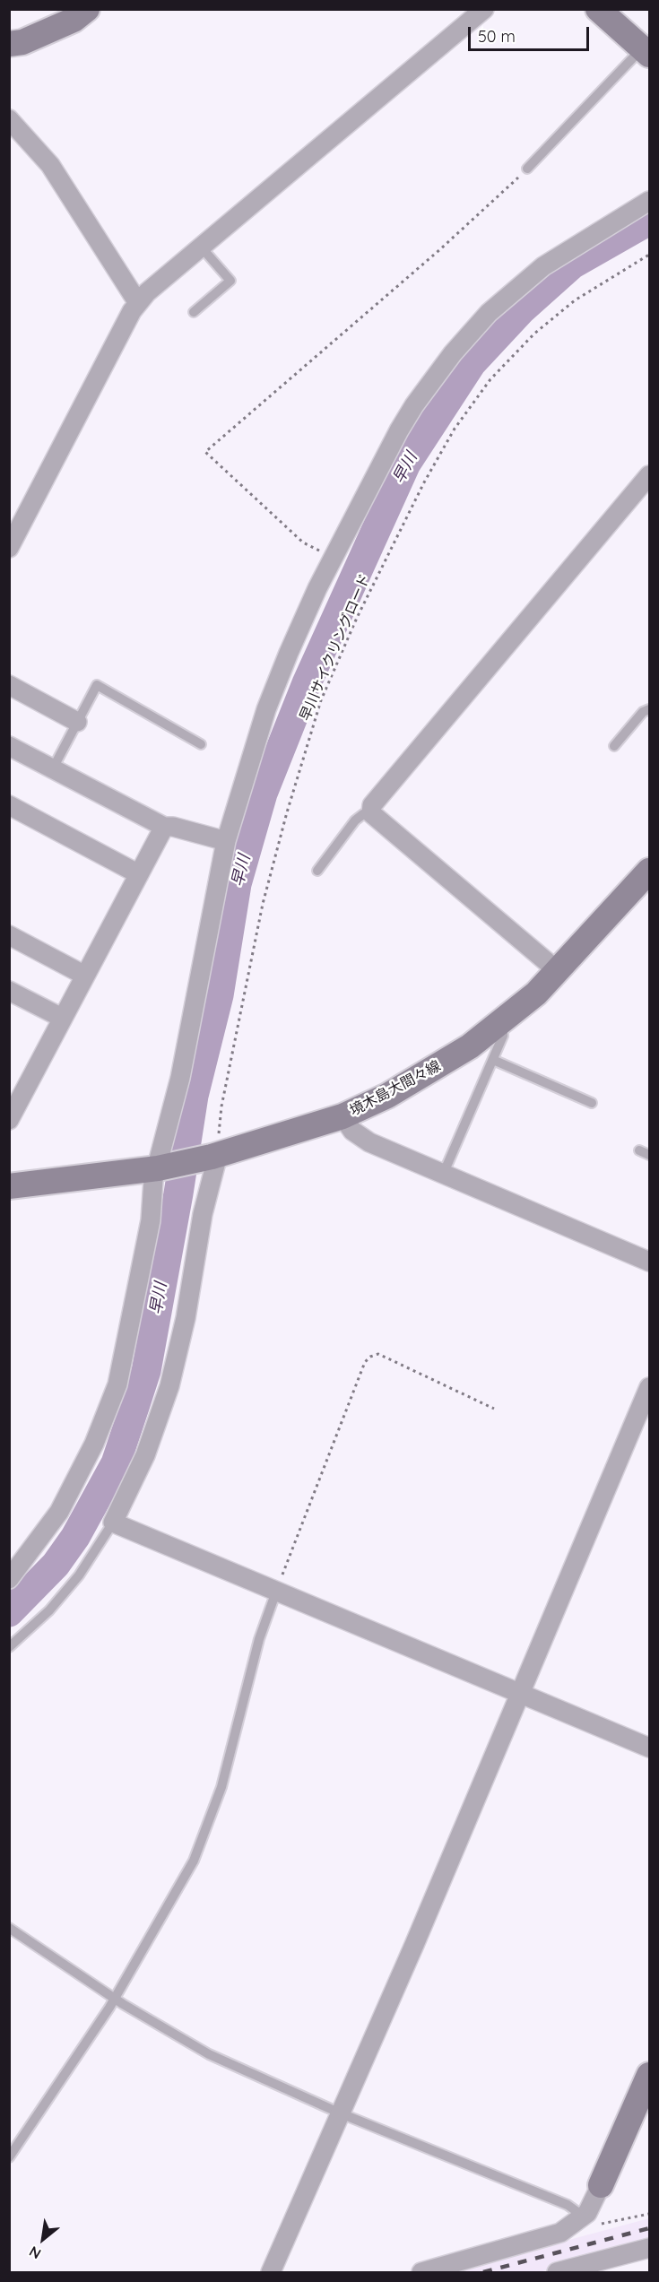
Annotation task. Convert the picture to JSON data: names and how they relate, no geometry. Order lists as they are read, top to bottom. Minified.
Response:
{"streets":{"main road":["境木島大間々線"],"path":["早川サイクリングロード"]},"crossings":[["早川サイクリングロード","境木島大間々線"]],"water":["早川"],"scale_bar":"50 m","north":"bottom left"}
